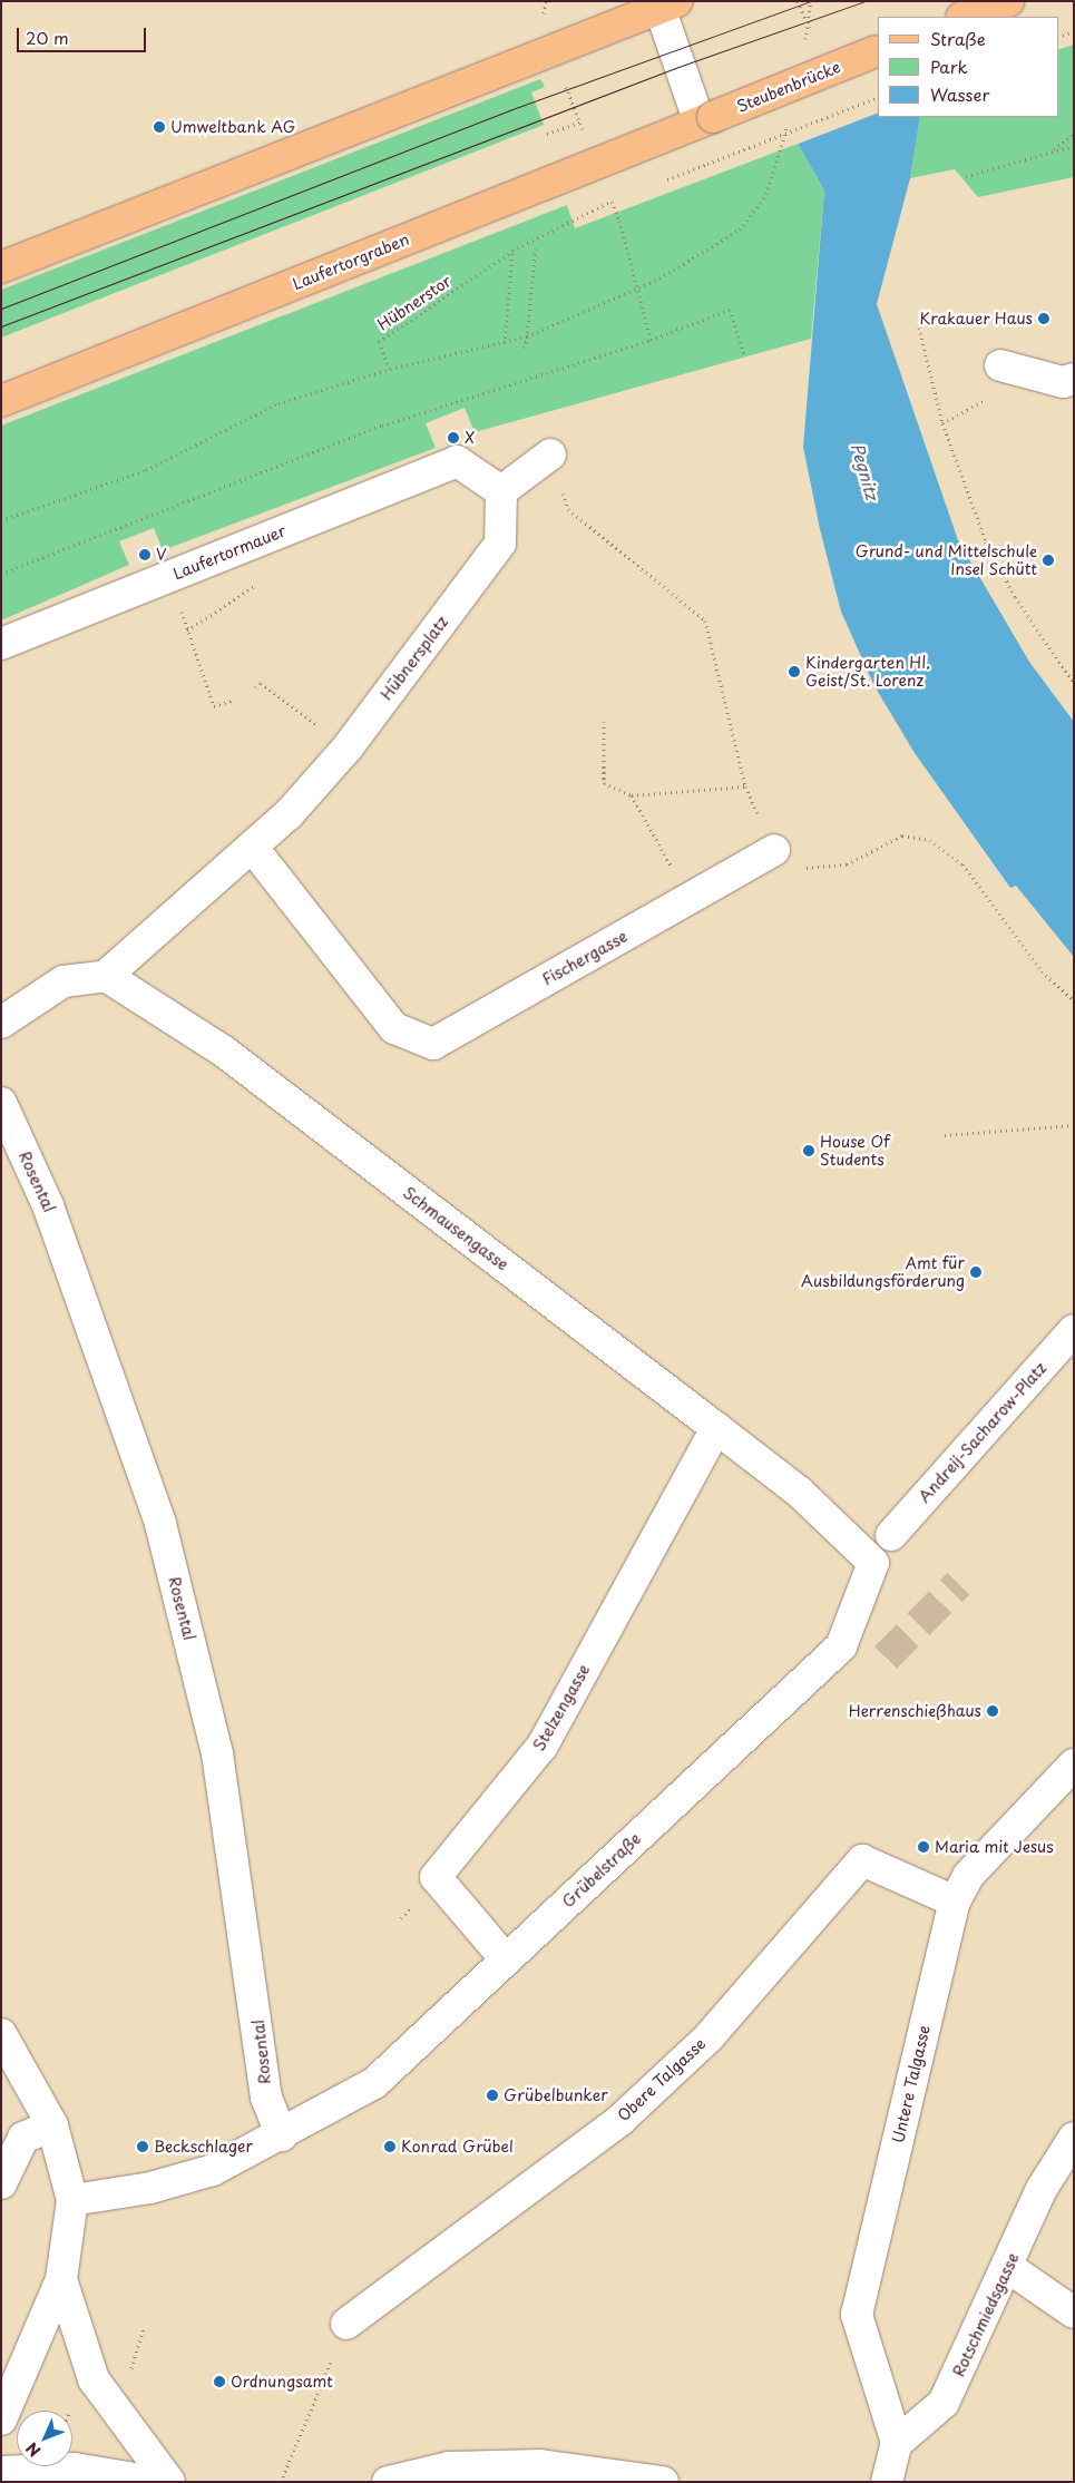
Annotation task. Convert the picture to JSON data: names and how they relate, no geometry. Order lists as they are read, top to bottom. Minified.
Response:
{"streets":{"main road":["Steubenbrücke","Laufertorgraben"],"street":["Laufertormauer","Hübnersplatz","Fischergasse","Rosental","Schmausengasse","Andreij-Sacharow-Platz","Stelzengasse","Grübelstraße","Obere Talgasse","Untere Talgasse","Rotschmiedsgasse"],"path":["Hübnerstor"]},"crossings":[["Steubenbrücke","Laufertorgraben"],["Laufertormauer","Hübnersplatz"],["Hübnersplatz","Fischergasse"],["Hübnersplatz","Schmausengasse"],["Rosental","Grübelstraße"],["Schmausengasse","Stelzengasse"],["Schmausengasse","Grübelstraße"],["Stelzengasse","Grübelstraße"],["Obere Talgasse","Untere Talgasse"],["Untere Talgasse","Rotschmiedsgasse"]],"water":["Pegnitz"],"places":["Umweltbank AG","Krakauer Haus","X","V","Grund- und Mittelschule Insel Schütt","Kindergarten Hl. Geist/St. Lorenz","House Of Students","Amt für Ausbildungsförderung","Herrenschießhaus","Maria mit Jesus","Grübelbunker","Beckschlager","Konrad Grübel","Ordnungsamt"],"legend":["Straße","Park","Wasser"],"scale_bar":"20 m","north":"bottom left"}
